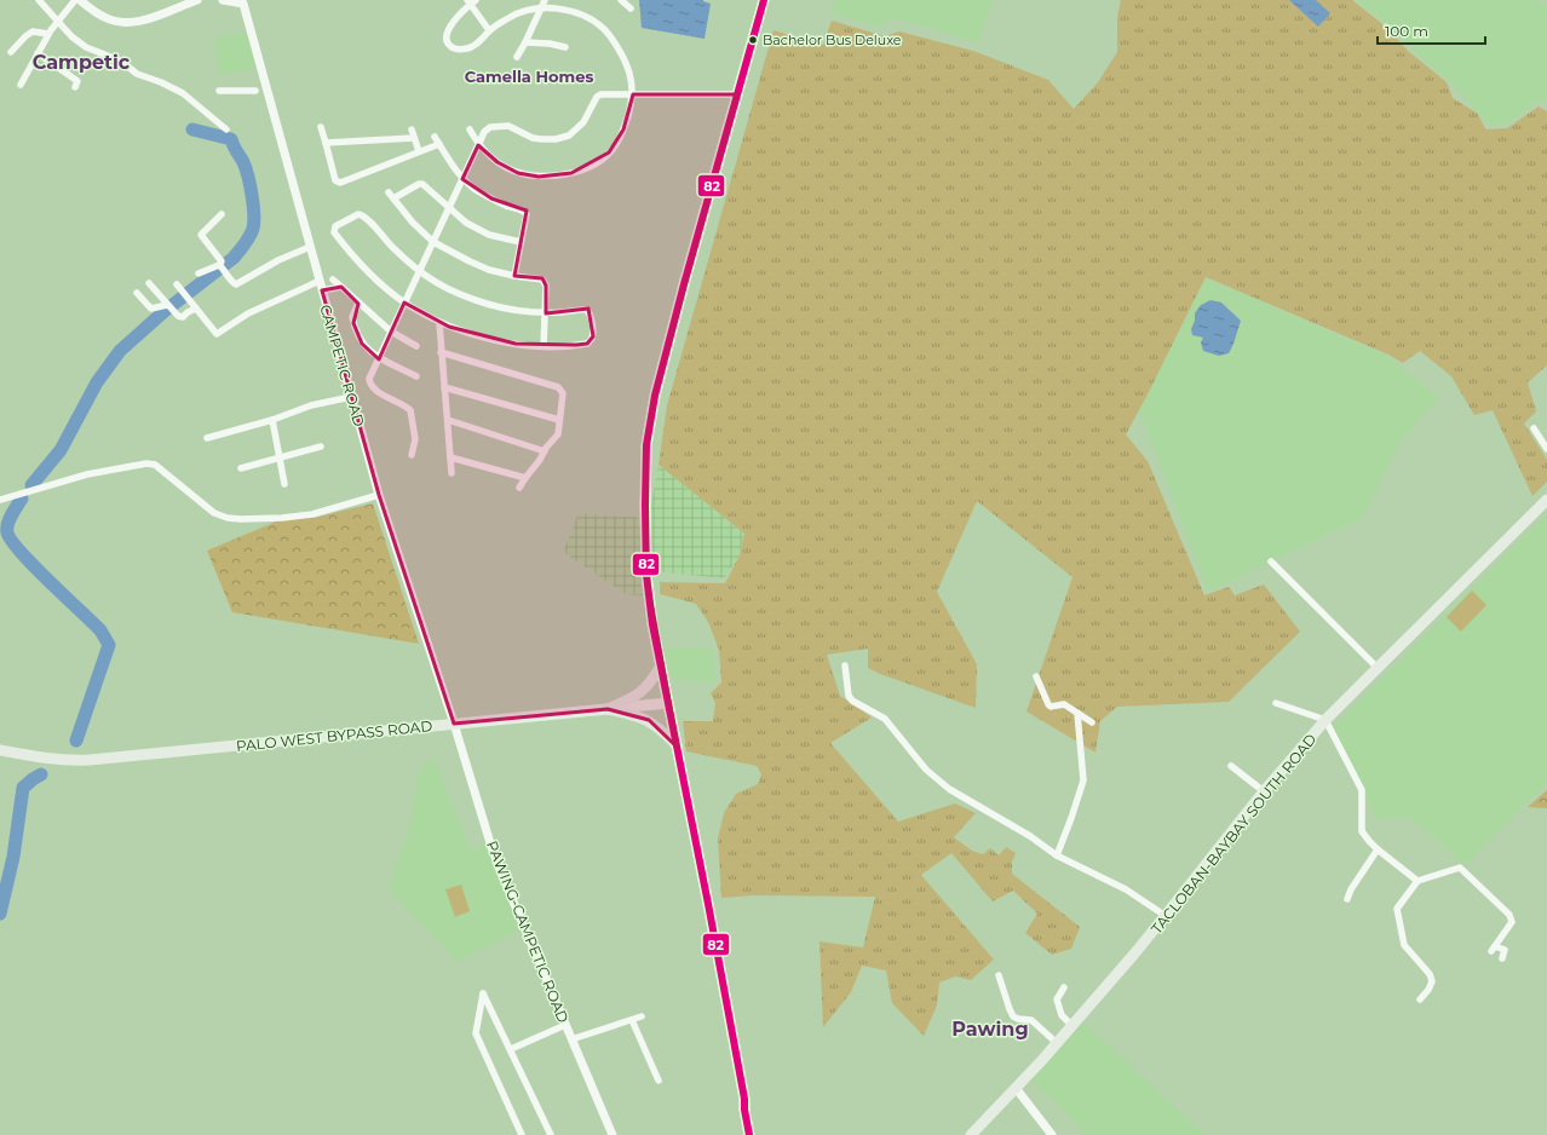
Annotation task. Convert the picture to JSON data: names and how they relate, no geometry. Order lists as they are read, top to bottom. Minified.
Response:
{"streets":{"main road":["PALO WEST BYPASS ROAD","TACLOBAN-BAYBAY SOUTH ROAD"],"street":["CAMPETIC ROAD","PAWING-CAMPETIC ROAD"]},"crossings":[["CAMPETIC ROAD","PALO WEST BYPASS ROAD"],["CAMPETIC ROAD","PAWING-CAMPETIC ROAD"],["PALO WEST BYPASS ROAD","PAWING-CAMPETIC ROAD"]],"districts":["Campetic","Camella Homes","Pawing"],"places":["Bachelor Bus Deluxe"],"lines":["transit line 82"],"scale_bar":"100 m"}
